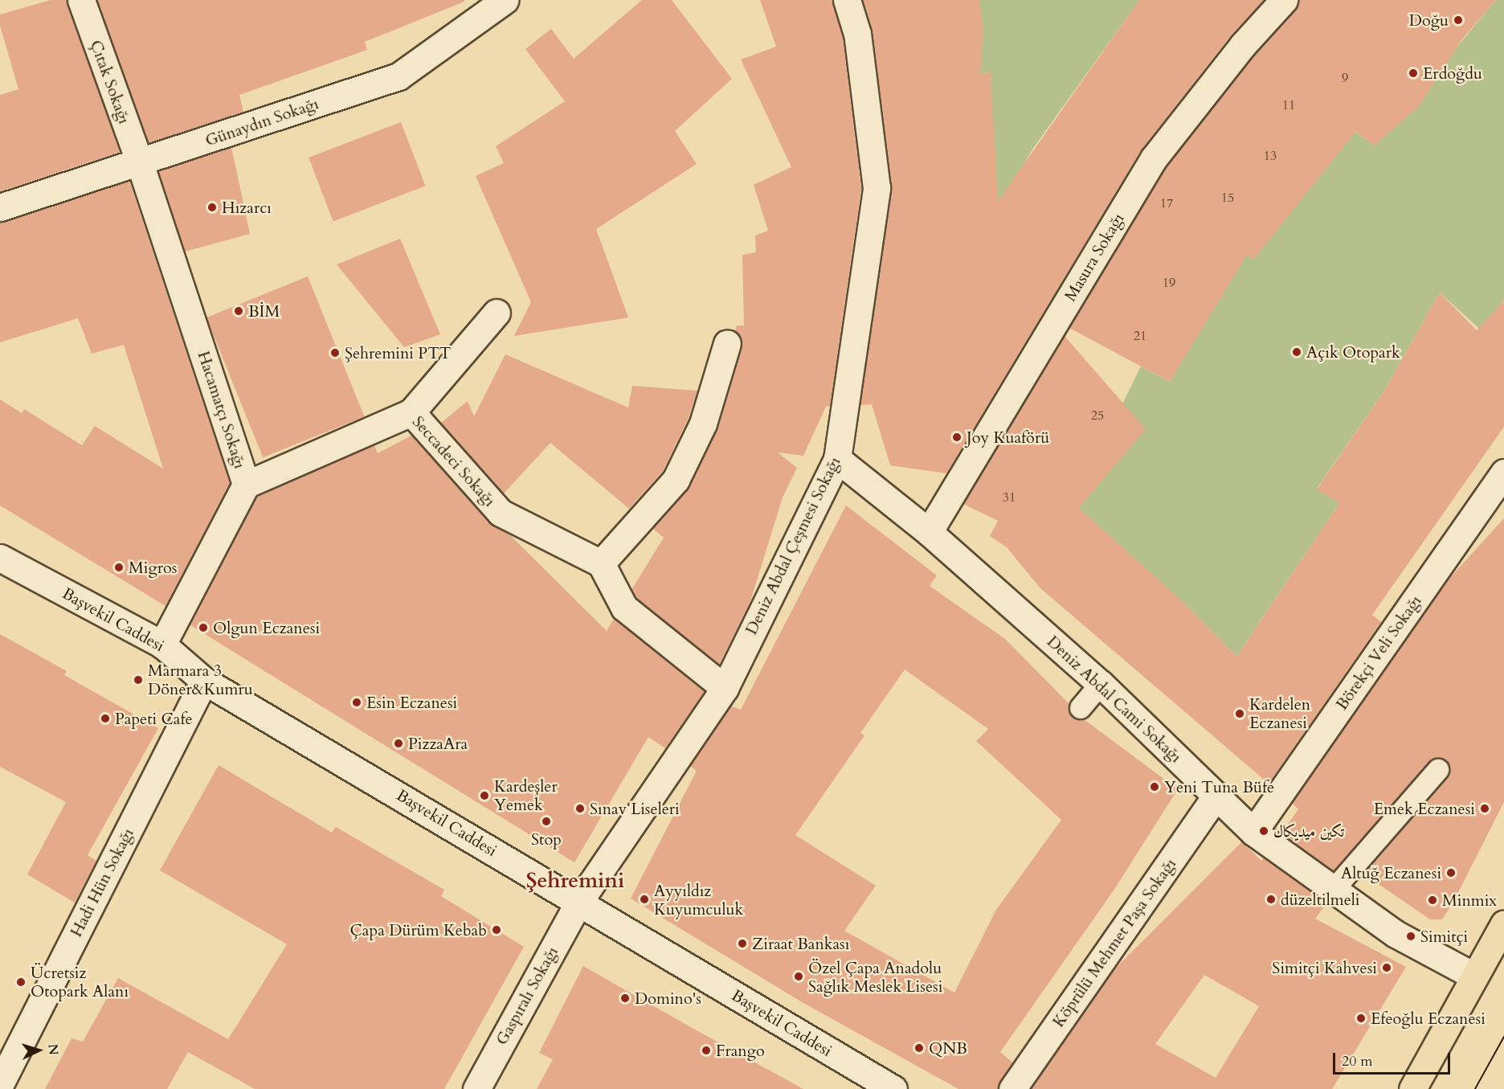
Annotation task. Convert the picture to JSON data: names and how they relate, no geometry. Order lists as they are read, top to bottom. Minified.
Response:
{"streets":{"street":["Çıtak Sokağı","Günaydın Sokağı","Masura Sokağı","Hacamatçı Sokağı","Seccadeci Sokağı","Deniz Abdal Çeşmesi Sokağı","Başvekil Caddesi","Börekçi Veli Sokağı","Deniz Abdal Cami Sokağı","Hadi Hün Sokağı","Köprülü Mehmet Paşa Sokağı","Gaspıralı Sokağı"]},"crossings":[["Çıtak Sokağı","Günaydın Sokağı"],["Çıtak Sokağı","Hacamatçı Sokağı"],["Günaydın Sokağı","Hacamatçı Sokağı"],["Masura Sokağı","Deniz Abdal Cami Sokağı"],["Hacamatçı Sokağı","Seccadeci Sokağı"],["Hacamatçı Sokağı","Başvekil Caddesi"],["Deniz Abdal Çeşmesi Sokağı","Başvekil Caddesi"],["Deniz Abdal Çeşmesi Sokağı","Deniz Abdal Cami Sokağı"],["Deniz Abdal Çeşmesi Sokağı","Gaspıralı Sokağı"],["Başvekil Caddesi","Hadi Hün Sokağı"],["Başvekil Caddesi","Gaspıralı Sokağı"],["Börekçi Veli Sokağı","Deniz Abdal Cami Sokağı"],["Deniz Abdal Cami Sokağı","Köprülü Mehmet Paşa Sokağı"]],"districts":["Şehremini"],"places":["Doğu","Erdoğdu","Hızarcı","BİM","Açık Otopark","Şehremini PTT","Joy Kuaförü","Migros","Olgun Eczanesi","Marmara 3 Döner&Kumru","Esin Eczanesi","Kardelen Eczanesi","Papeti Cafe","PizzaAra","Yeni Tuna Büfe","Kardeşler Yemek","Sınav Liseleri","Emek Eczanesi","Stop","تكين ميديكال","Altuğ Eczanesi","Ayyıldız Kuyumculuk","düzeltilmeli","Minmix","Çapa Dürüm Kebab","Simitçi","Ziraat Bankası","Simitçi Kahvesi","Özel Çapa Anadolu Sağlık Meslek Lisesi","Ücretsiz Otopark Alanı","Domino's","Efeoğlu Eczanesi","QNB","Frango"],"house_numbers":["9","11","13","15","17","19","21","25","31"],"scale_bar":"20 m","north":"right"}
